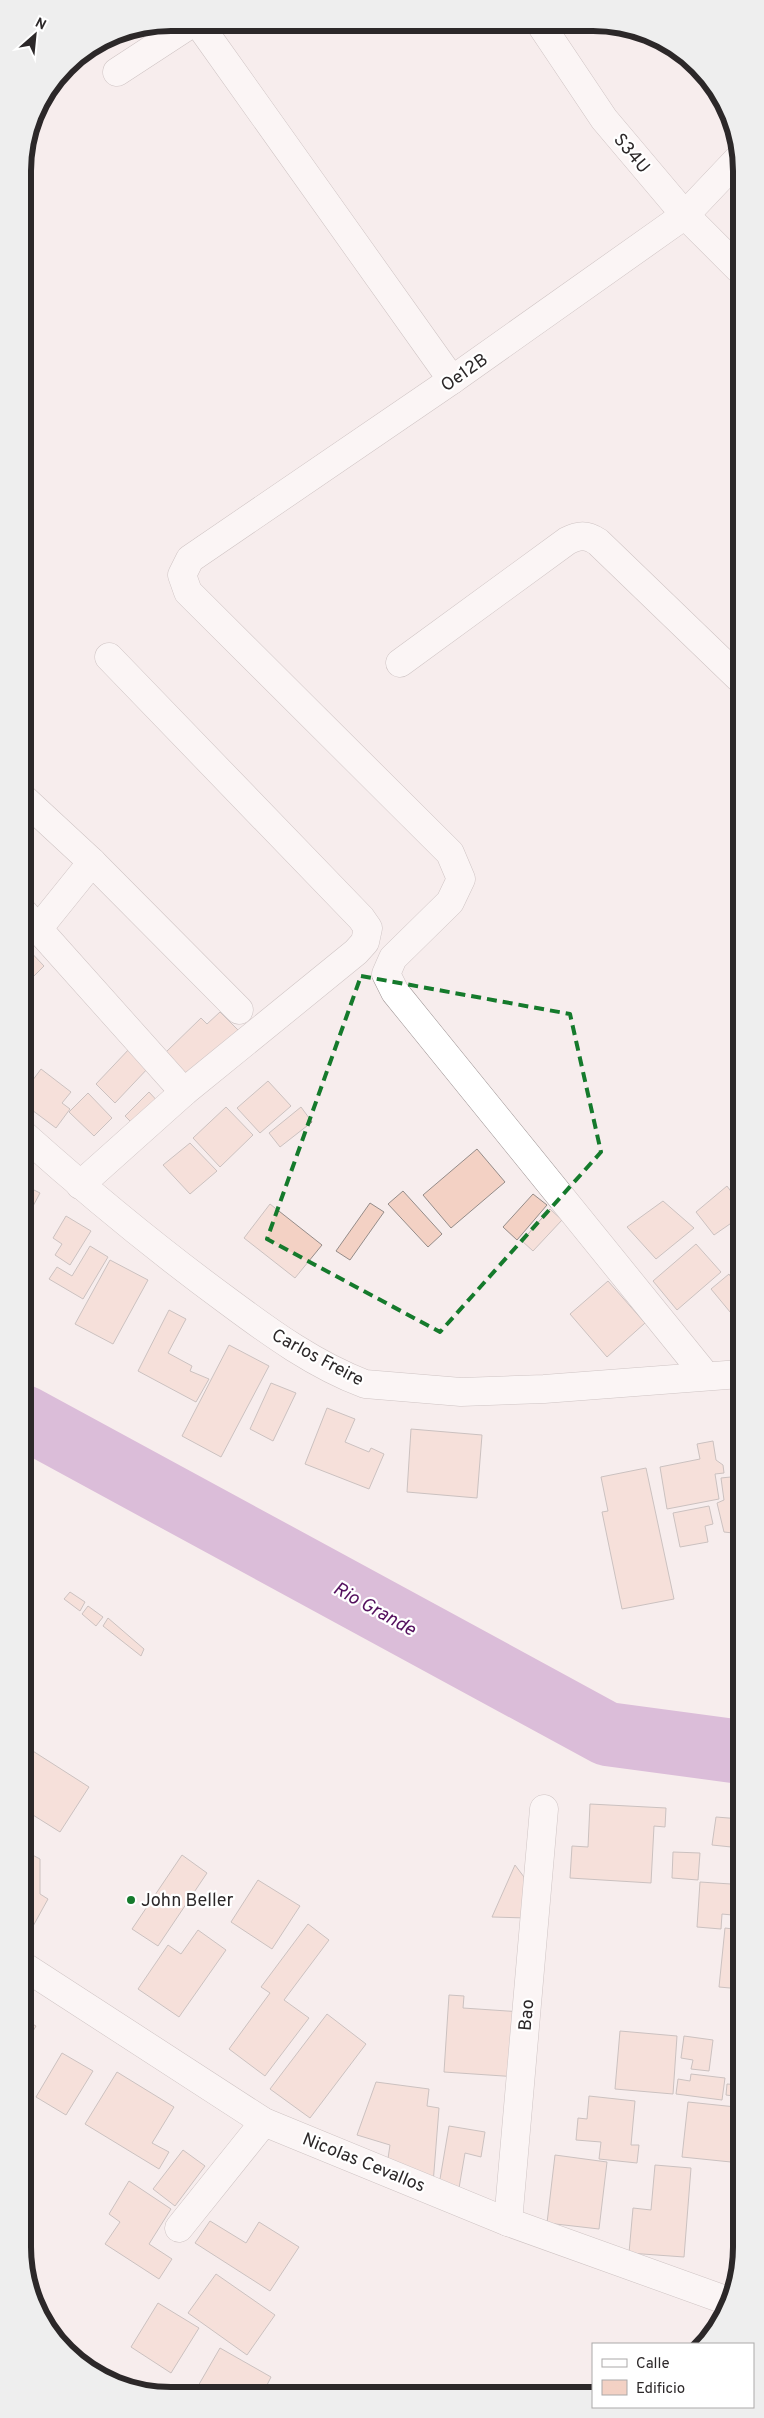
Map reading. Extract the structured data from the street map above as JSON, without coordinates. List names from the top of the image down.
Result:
{
  "streets": {
    "street": [
      "S34U",
      "Oe12B",
      "Carlos Freire",
      "Bao",
      "Nicolas Cevallos"
    ]
  },
  "crossings": [
    ["S34U", "Oe12B"],
    ["Oe12B", "Carlos Freire"],
    ["Bao", "Nicolas Cevallos"]
  ],
  "water": ["Rio Grande"],
  "places": ["John Beller"],
  "legend": ["Calle", "Edificio"],
  "north": "top right"
}
